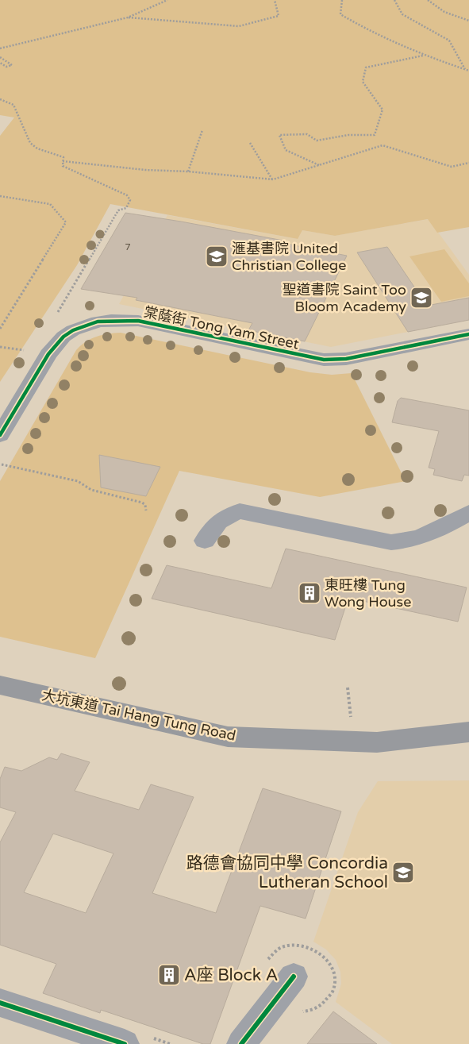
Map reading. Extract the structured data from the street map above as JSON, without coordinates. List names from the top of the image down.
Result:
{
  "streets": {
    "main road": ["大坑東道 Tai Hang Tung Road"],
    "street": ["棠蔭街 Tong Yam Street"]
  },
  "places": {
    "school or university": ["滙基書院 United Christian College", "聖道書院 Saint Too Bloom Academy", "路德會協同中學 Concordia Lutheran School"],
    "building": ["東旺樓 Tung Wong House", "A座 Block A"]
  },
  "house_numbers": ["7"]
}
